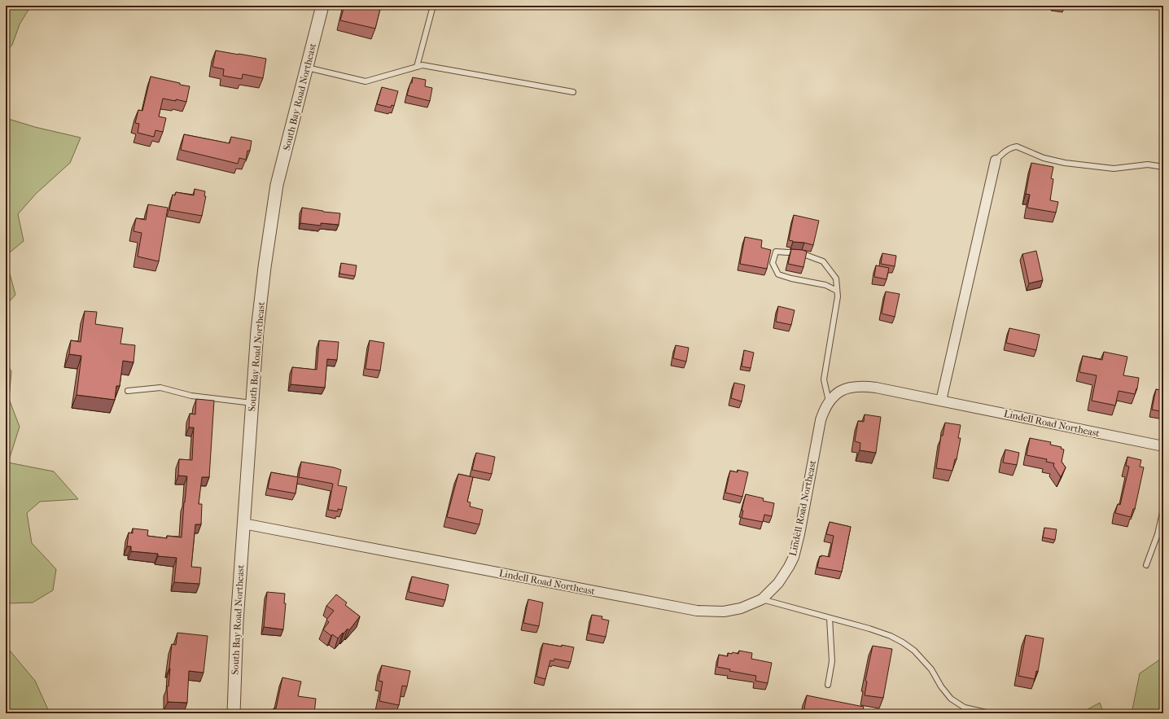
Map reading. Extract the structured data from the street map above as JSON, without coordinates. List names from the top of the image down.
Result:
{
  "streets": {
    "street": ["South Bay Road Northeast", "Lindell Road Northeast"]
  },
  "crossings": [
    ["South Bay Road Northeast", "Lindell Road Northeast"]
  ]
}
